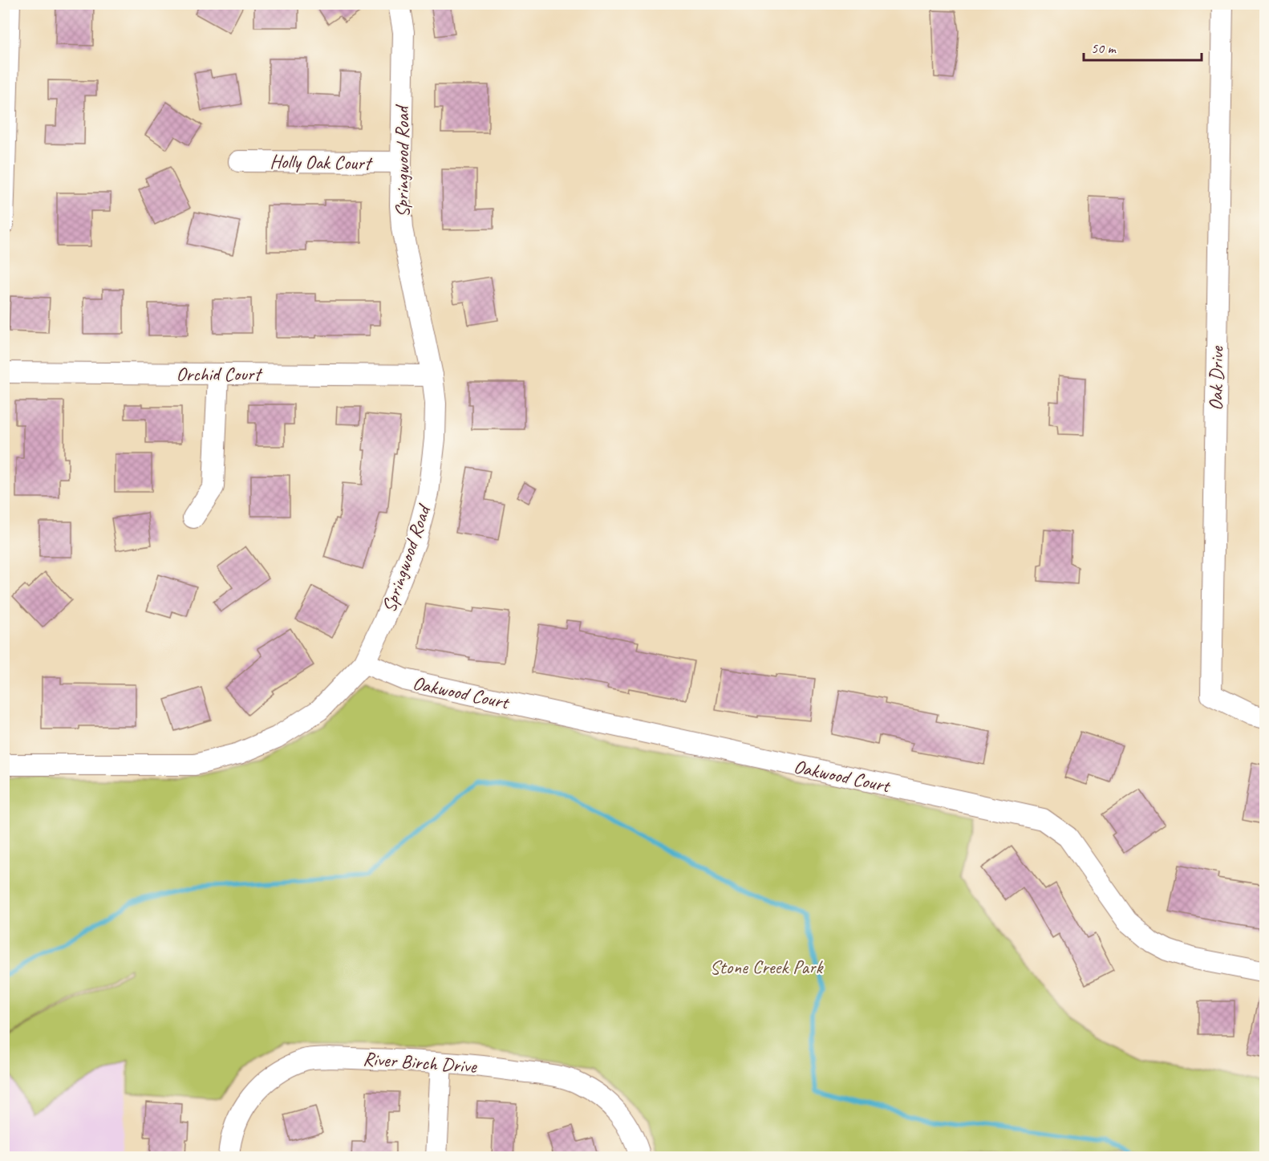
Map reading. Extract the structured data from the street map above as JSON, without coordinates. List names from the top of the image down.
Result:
{
  "streets": {
    "street": [
      "Holly Oak Court",
      "Springwood Road",
      "Orchid Court",
      "Oak Drive",
      "Oakwood Court",
      "River Birch Drive"
    ]
  },
  "crossings": [
    ["Holly Oak Court", "Springwood Road"],
    ["Springwood Road", "Orchid Court"],
    ["Springwood Road", "Oakwood Court"]
  ],
  "parks": ["Stone Creek Park"],
  "scale_bar": "50 m"
}
